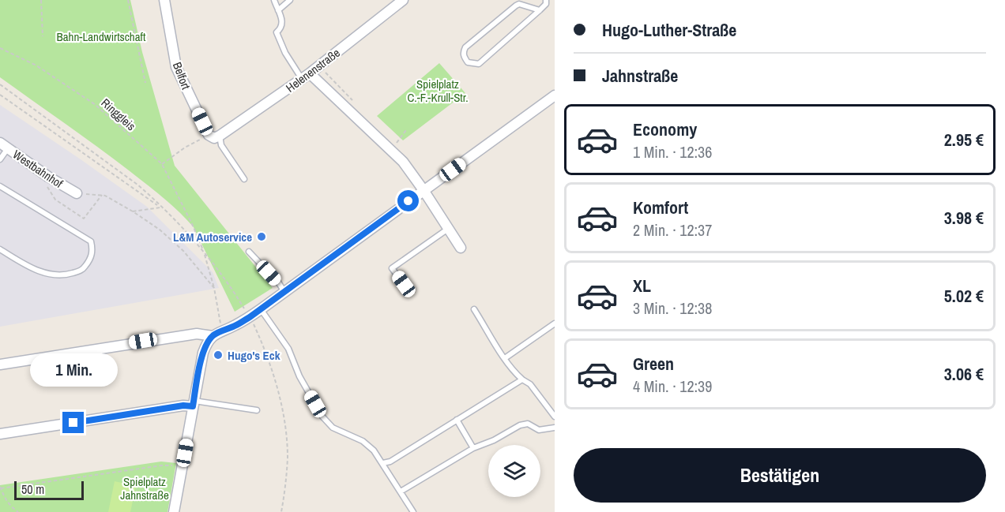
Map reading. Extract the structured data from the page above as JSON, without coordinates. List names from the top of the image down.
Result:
{
  "streets": {
    "street": ["Helenenstraße", "Belfort", "Westbahnhof"],
    "path": ["Ringgleis"]
  },
  "parks": ["Bahn-Landwirtschaft", "Spielplatz C.-F.-Krull-Str.", "Spielplatz Jahnstraße"],
  "places": ["L&M Autoservice", "Hugo's Eck"],
  "scale_bar": "50 m",
  "page": {
    "banner": ["Hugo-Luther-Straße", "Jahnstraße"],
    "list": [
      {
        "name": "Economy",
        "note": "1 Min. · 12:36",
        "value": "2.95 €"
      },
      {
        "name": "Komfort",
        "note": "2 Min. · 12:37",
        "value": "3.98 €"
      },
      {
        "name": "XL",
        "note": "3 Min. · 12:38",
        "value": "5.02 €"
      },
      {
        "name": "Green",
        "note": "4 Min. · 12:39",
        "value": "3.06 €"
      }
    ],
    "bubble": "1 Min.",
    "buttons": "Bestätigen",
    "scale": "50 m"
  }
}
